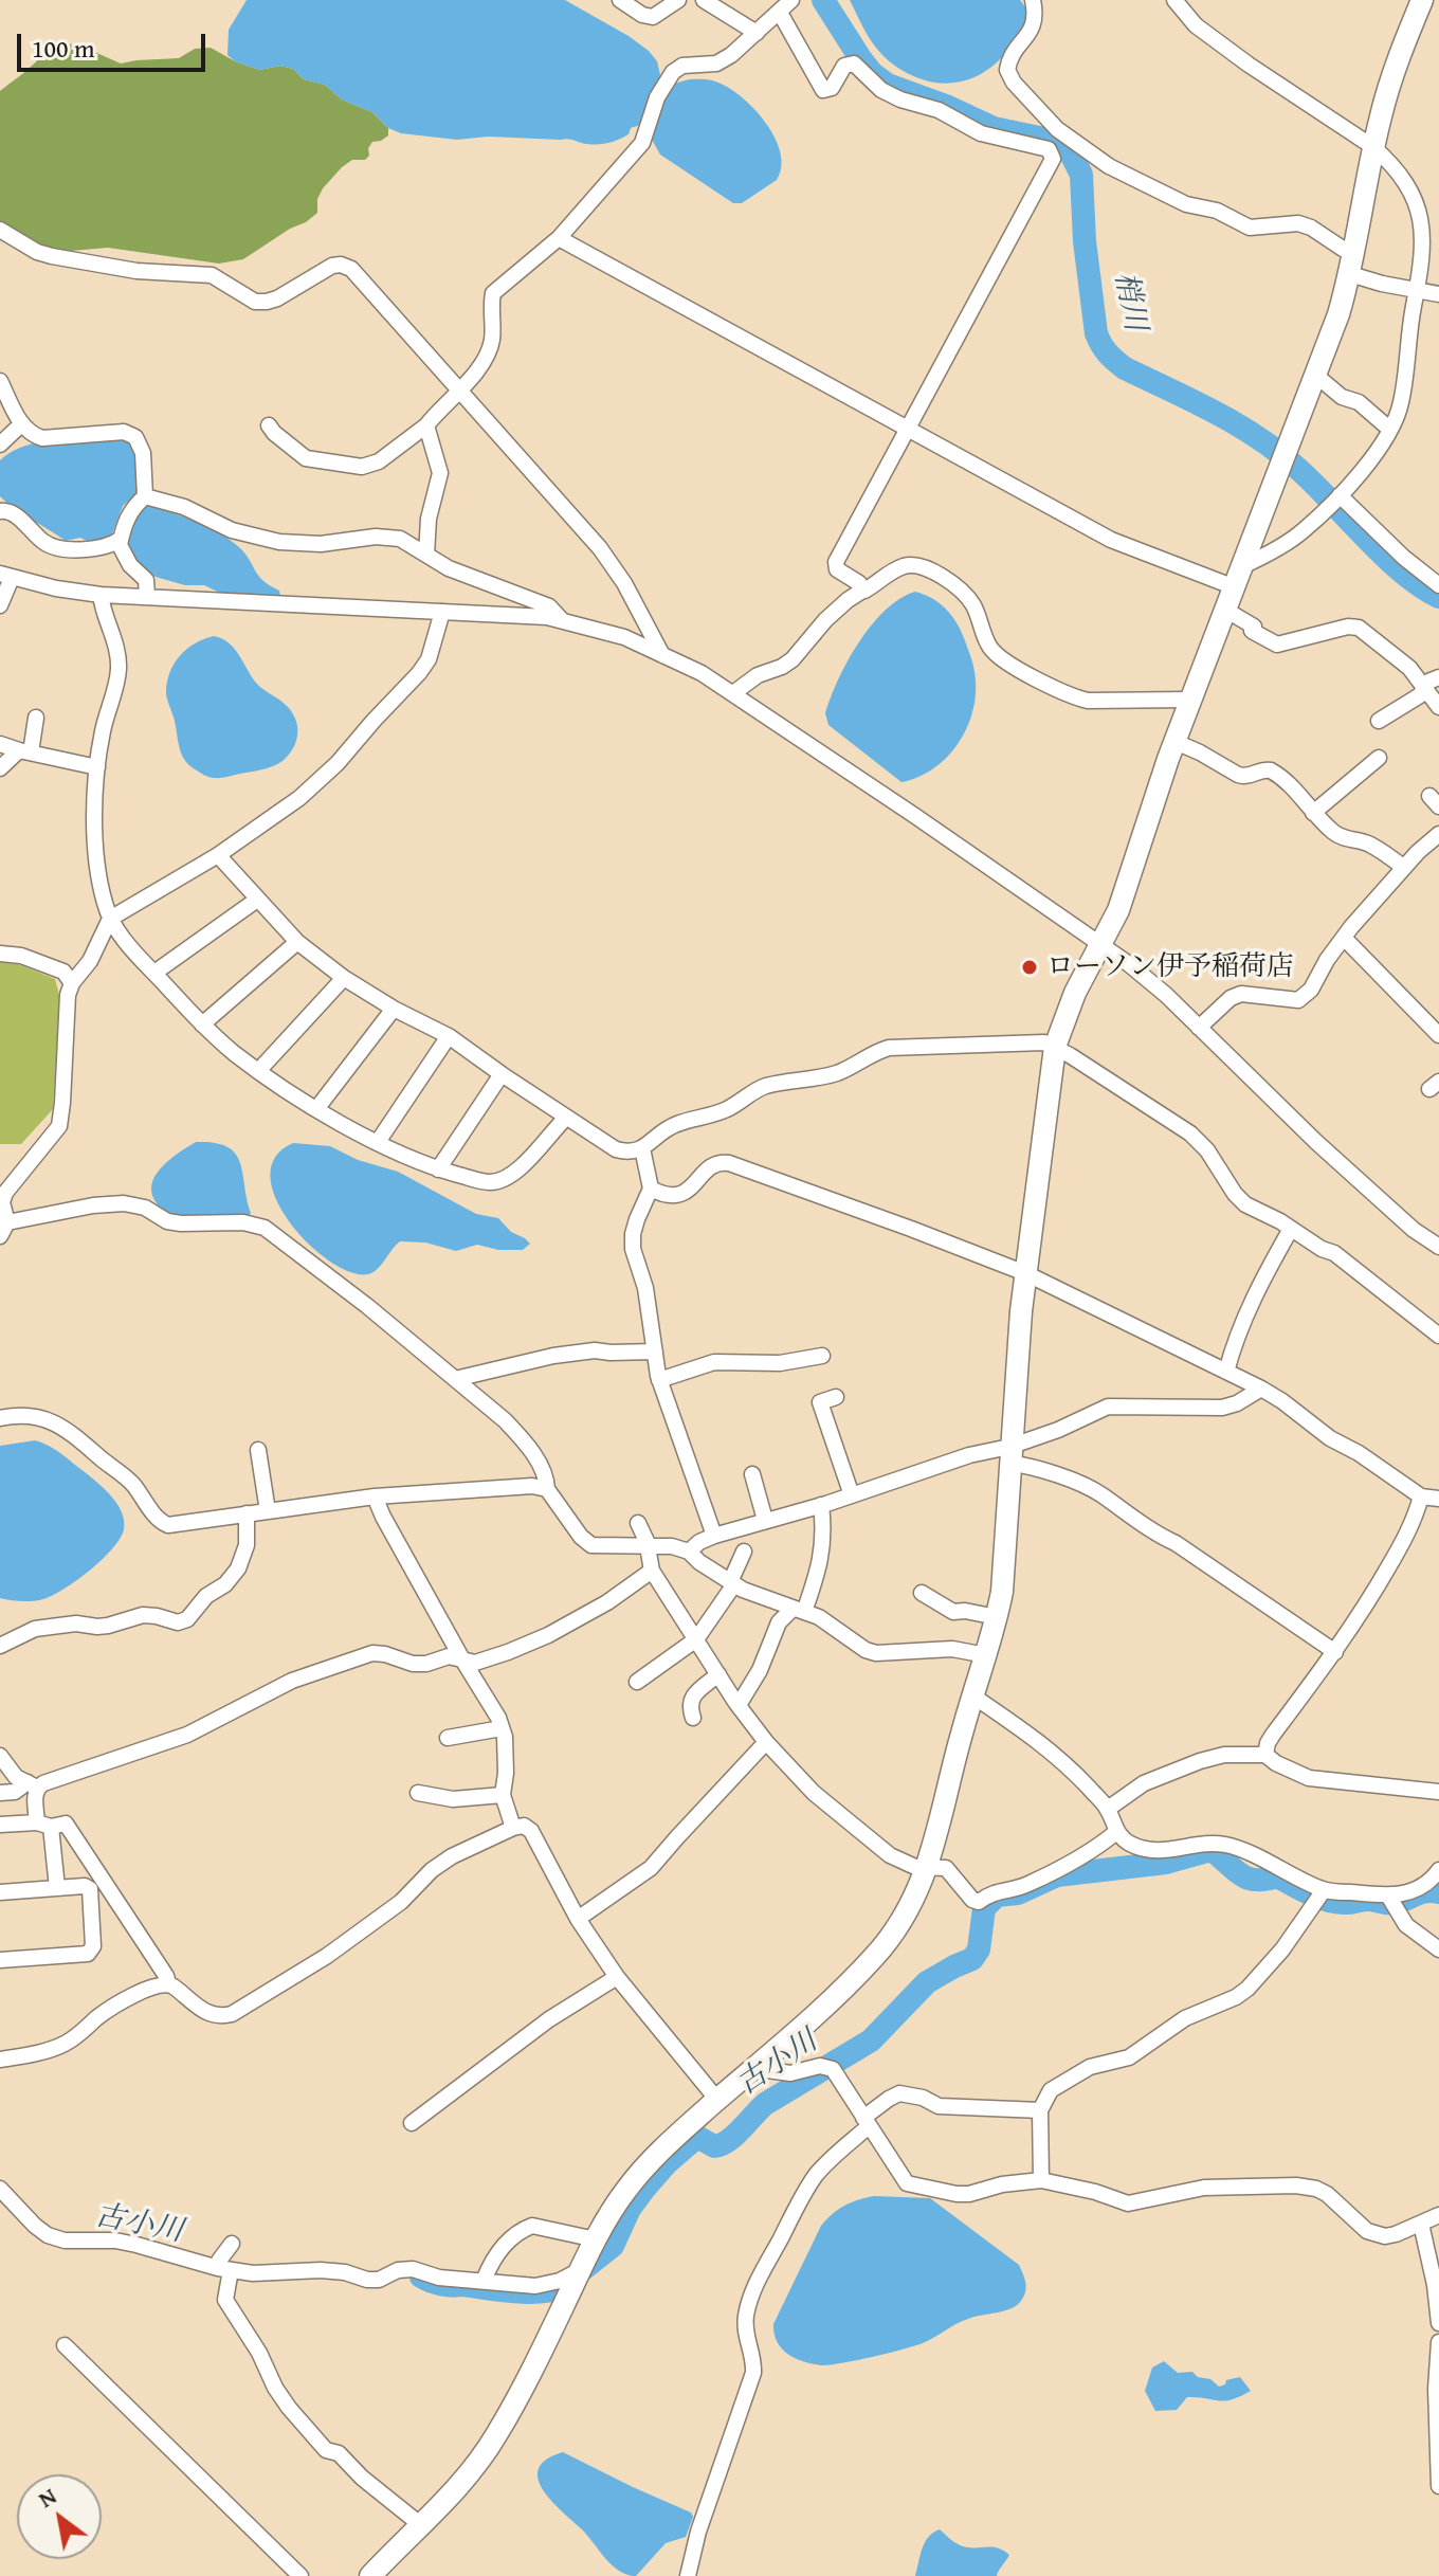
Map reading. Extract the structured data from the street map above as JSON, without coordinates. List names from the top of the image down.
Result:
{
  "water": ["梢川", "古小川"],
  "places": ["ローソン伊予稲荷店"],
  "scale_bar": "100 m",
  "north": "top left"
}
